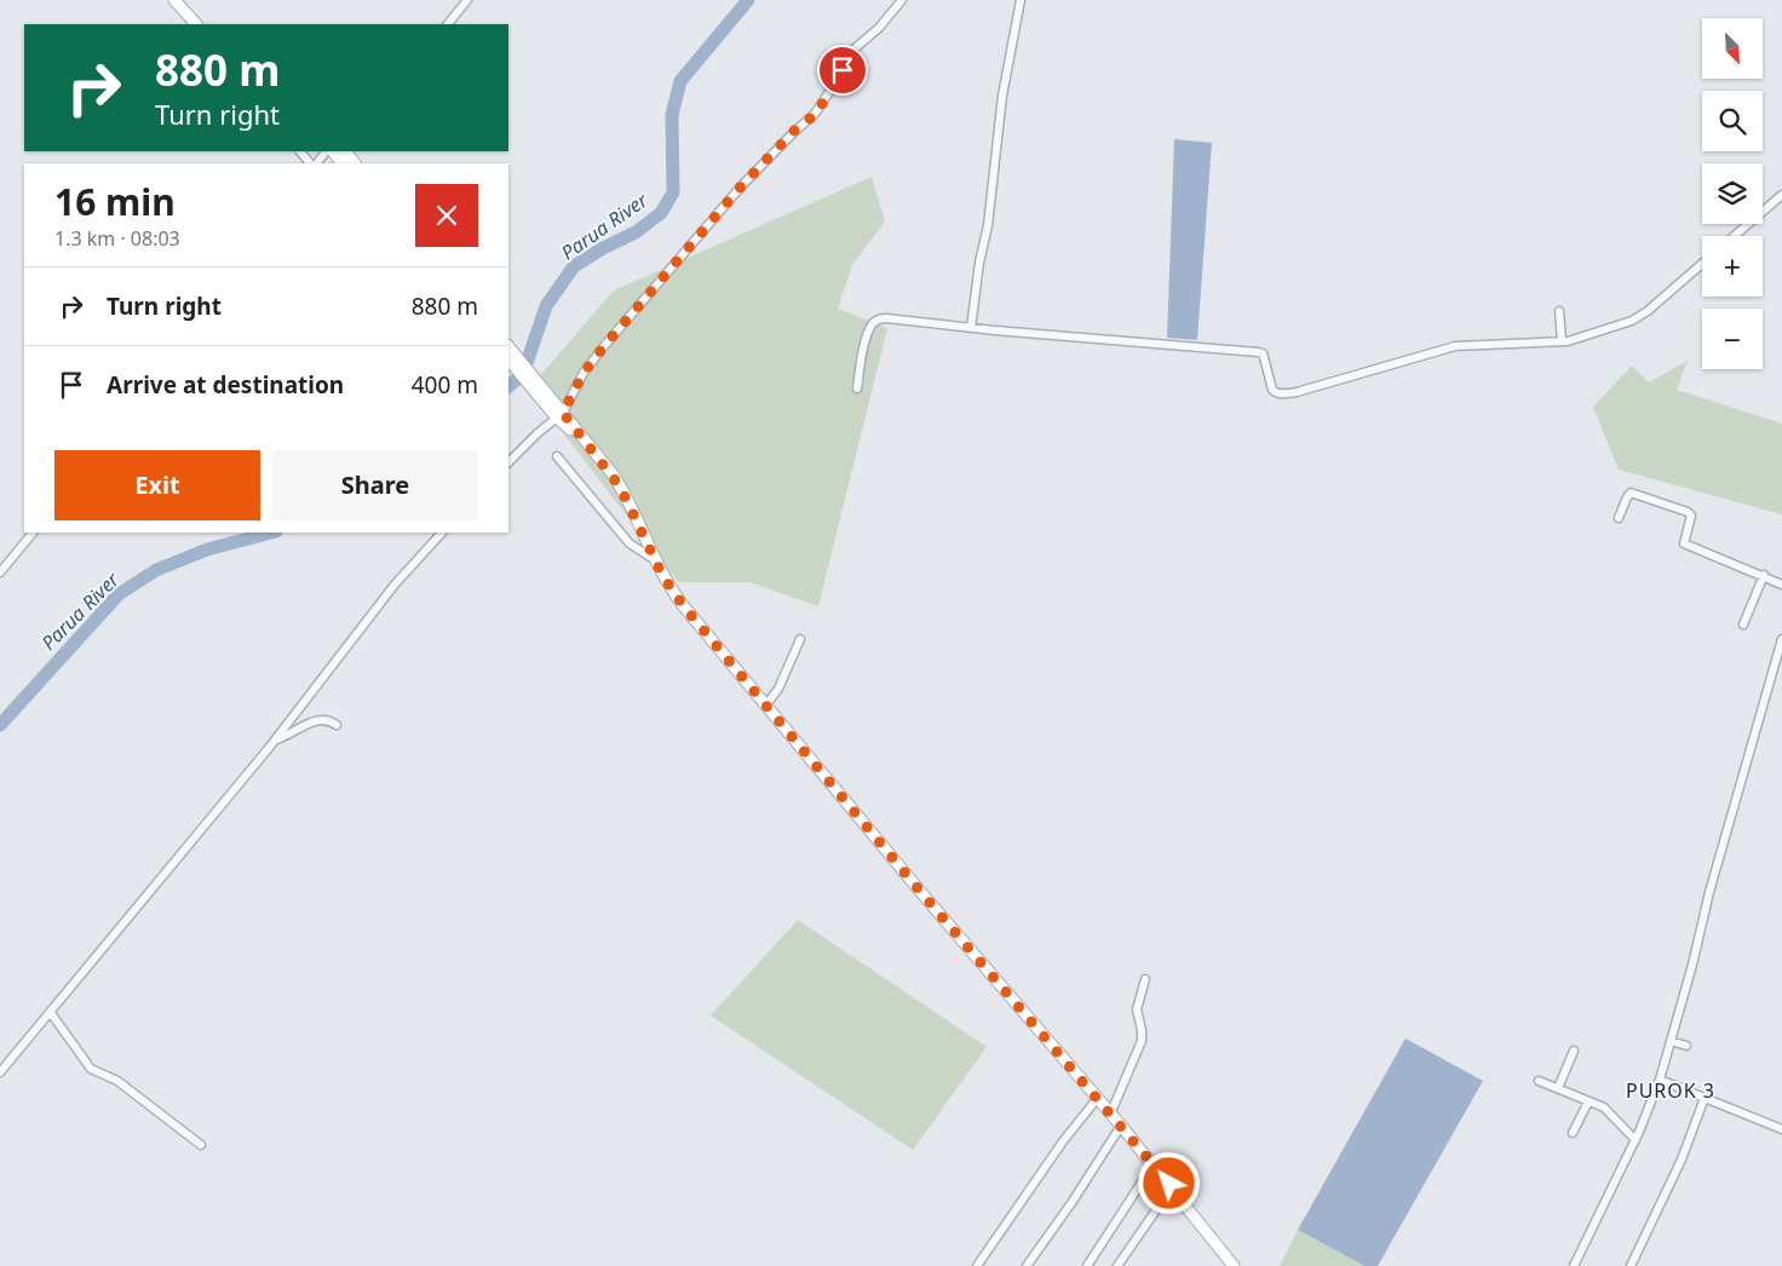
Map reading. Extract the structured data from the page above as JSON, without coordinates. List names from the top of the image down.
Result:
{
  "districts": ["PUROK 3"],
  "water": ["Parua River"],
  "north": "bottom right",
  "page": {
    "map_buttons": ["+", "−"],
    "turn": ["880 m", "Turn right"],
    "heading": ["16 min", "1.3 km · 08:03"],
    "list": [
      {
        "name": "Turn right",
        "value": "880 m"
      },
      {
        "name": "Arrive at destination",
        "value": "400 m"
      }
    ],
    "buttons": ["Exit", "Share"]
  }
}
